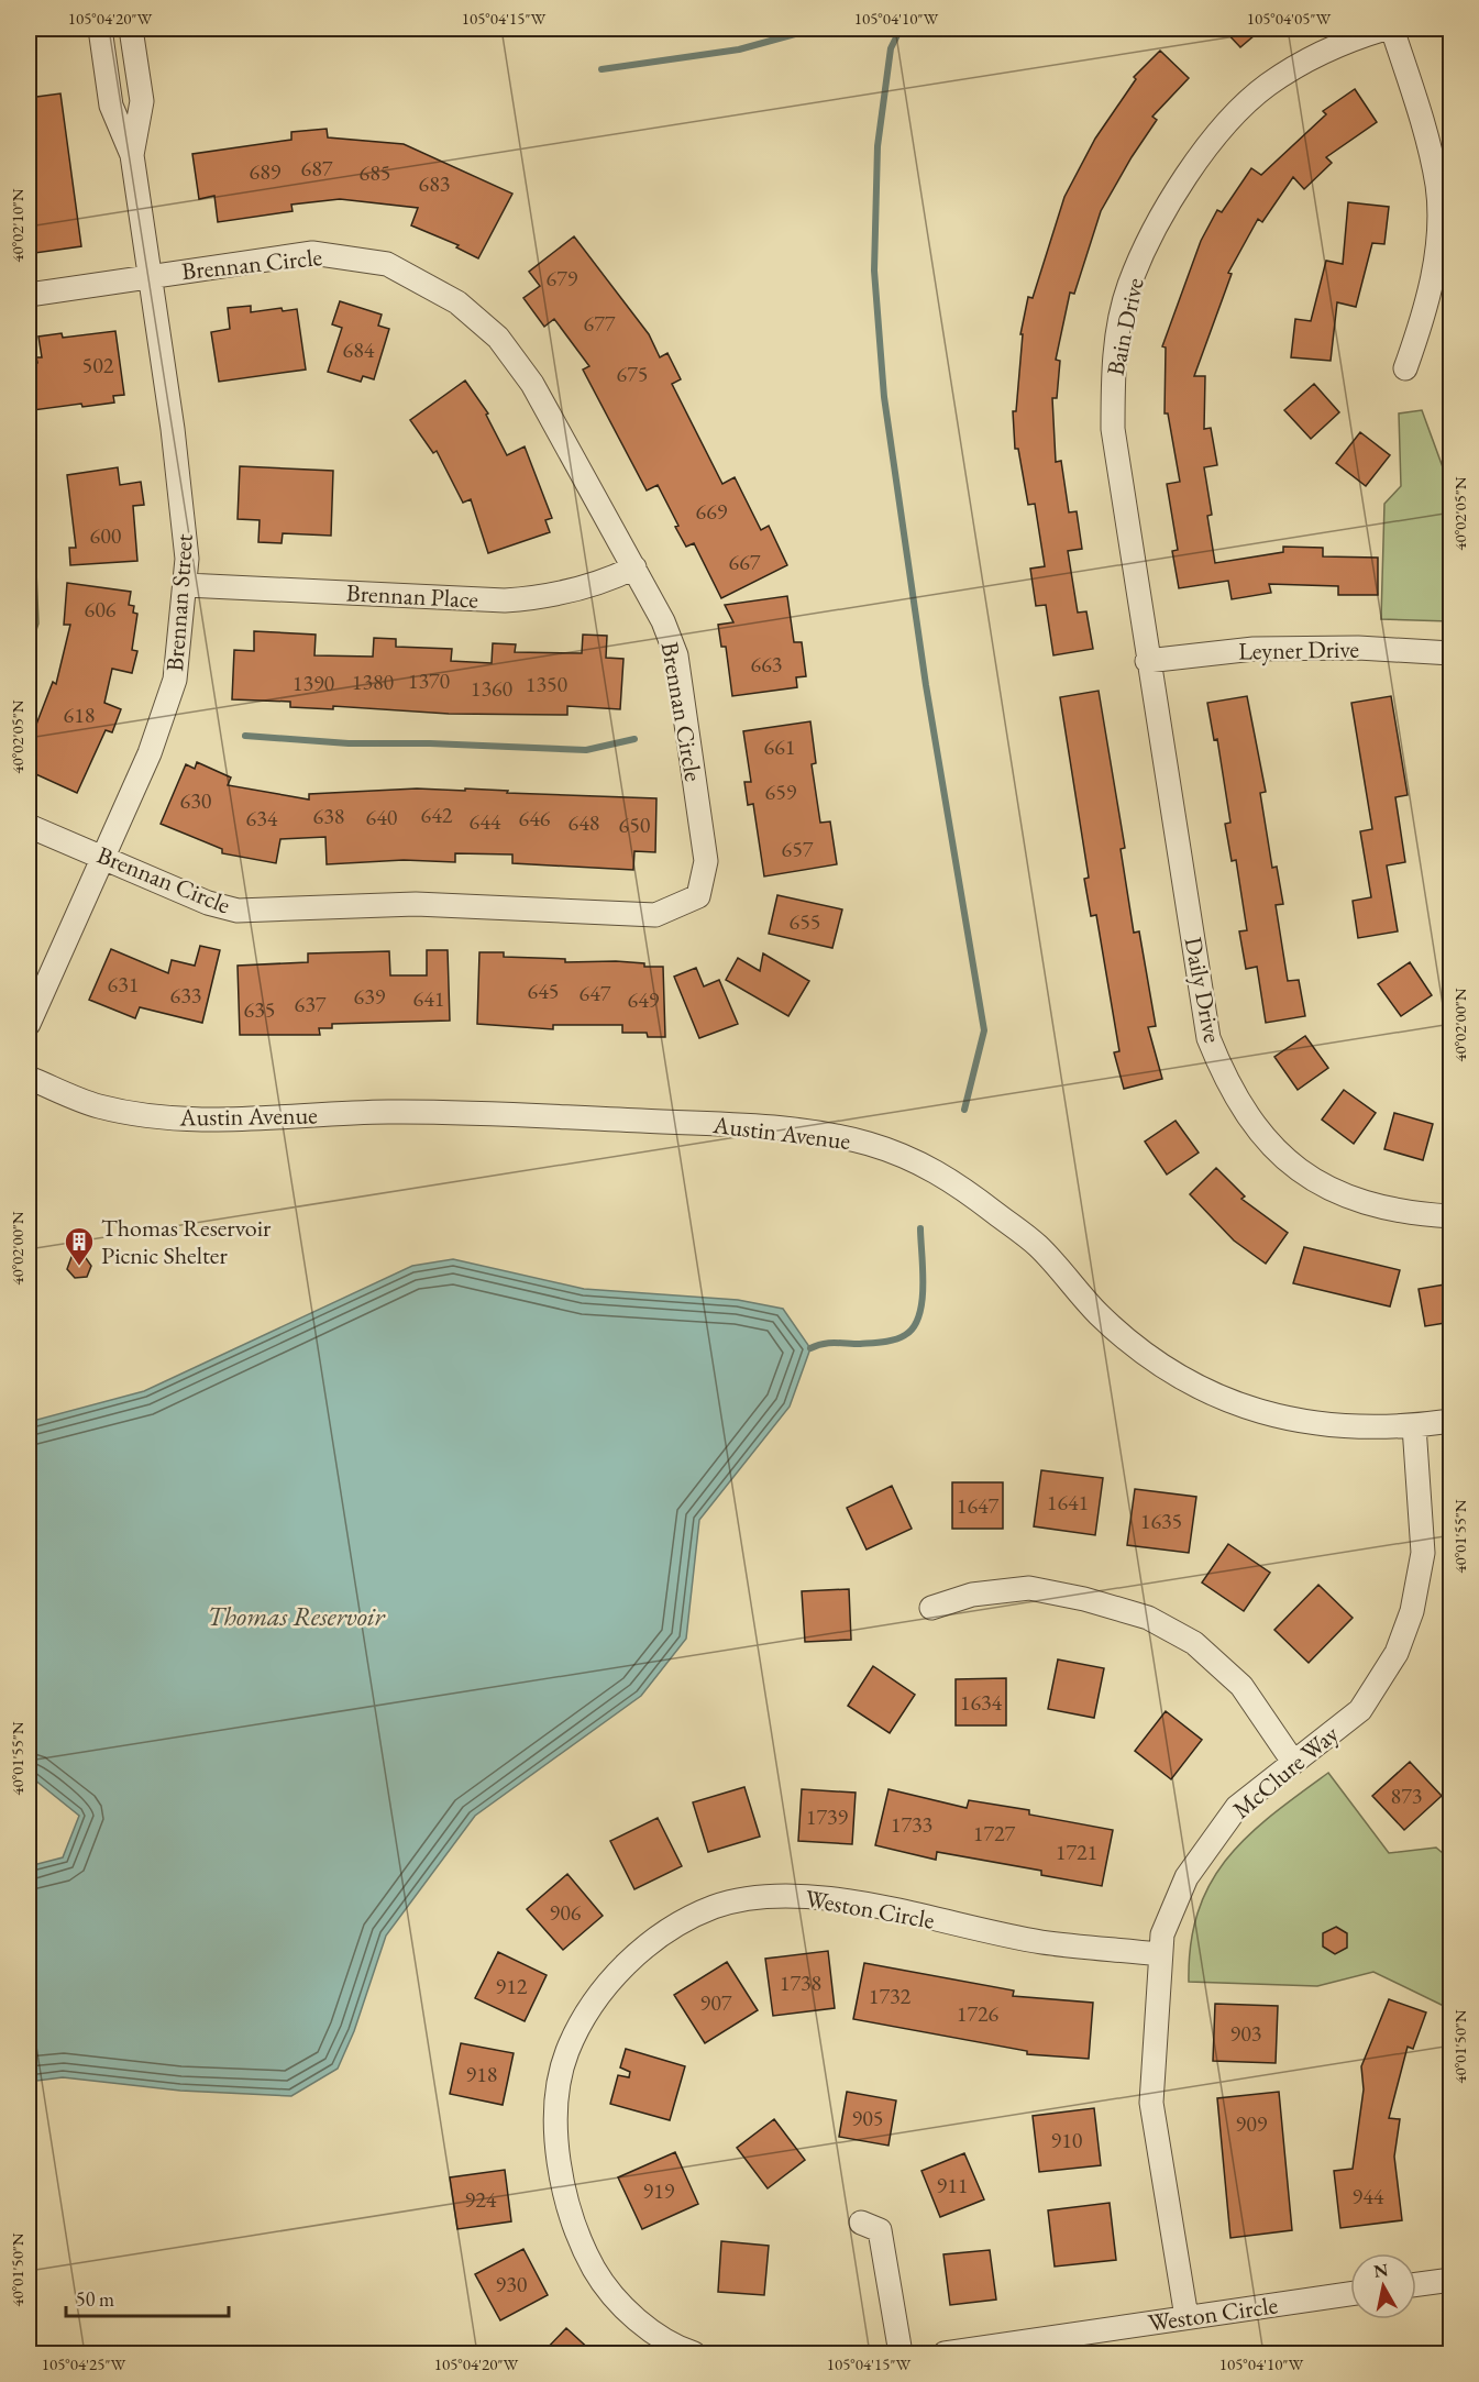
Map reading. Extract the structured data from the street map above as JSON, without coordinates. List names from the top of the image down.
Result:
{
  "streets": {
    "street": [
      "Brennan Circle",
      "Bain Drive",
      "Brennan Place",
      "Brennan Street",
      "Leyner Drive",
      "Daily Drive",
      "Austin Avenue",
      "McClure Way",
      "Weston Circle"
    ]
  },
  "crossings": [
    ["Brennan Circle", "Brennan Place"],
    ["Brennan Circle", "Brennan Street"],
    ["Bain Drive", "Leyner Drive"],
    ["Bain Drive", "Daily Drive"],
    ["Brennan Place", "Brennan Street"],
    ["Leyner Drive", "Daily Drive"],
    ["Austin Avenue", "McClure Way"],
    ["McClure Way", "Weston Circle"]
  ],
  "water": ["Thomas Reservoir"],
  "places": {
    "building": ["Thomas Reservoir Picnic Shelter"]
  },
  "house_numbers": [
    "687",
    "689",
    "685",
    "683",
    "679",
    "677",
    "684",
    "502",
    "675",
    "669",
    "600",
    "667",
    "606",
    "663",
    "1370",
    "1380",
    "1390",
    "1350",
    "1360",
    "618",
    "661",
    "659",
    "630",
    "642",
    "638",
    "640",
    "634",
    "646",
    "644",
    "648",
    "650",
    "657",
    "655",
    "631",
    "645",
    "647",
    "633",
    "639",
    "641",
    "649",
    "637",
    "635",
    "1641",
    "1647",
    "1635",
    "1634",
    "873",
    "1739",
    "1733",
    "1727",
    "1721",
    "906",
    "1738",
    "912",
    "1732",
    "907",
    "1726",
    "903",
    "918",
    "905",
    "909",
    "910",
    "911",
    "919",
    "944",
    "924",
    "930"
  ],
  "scale_bar": "50 m",
  "north": "top",
  "coordinates": [
    "105°04'20\"W",
    "105°04'15\"W",
    "105°04'10\"W",
    "105°04'05\"W",
    "40°02'10\"N",
    "40°02'05\"N",
    "40°02'00\"N",
    "40°01'55\"N",
    "40°01'50\"N",
    "105°04'25\"W"
  ]
}
